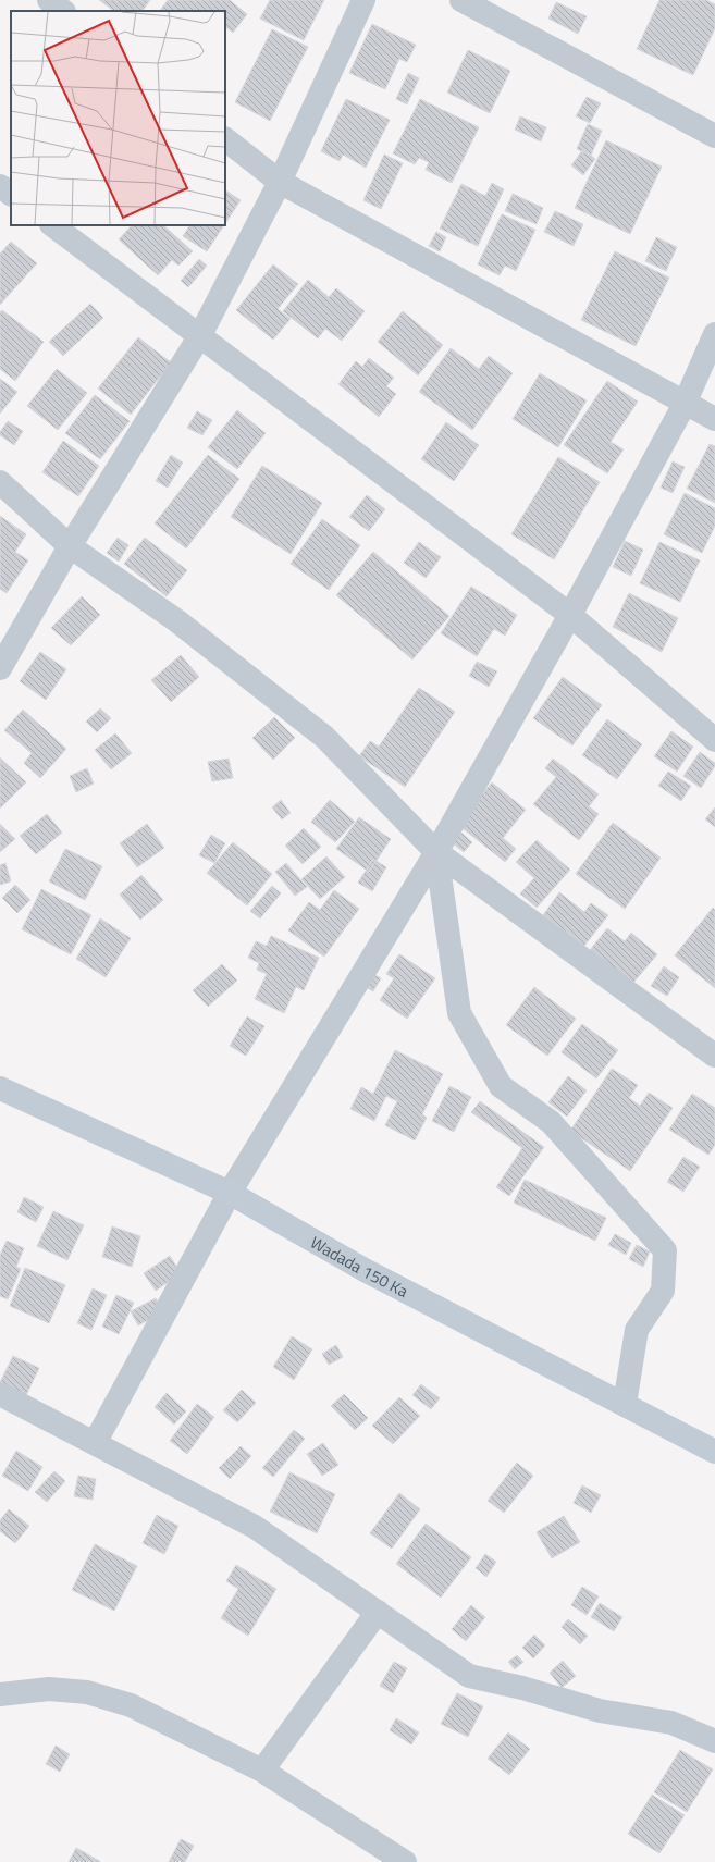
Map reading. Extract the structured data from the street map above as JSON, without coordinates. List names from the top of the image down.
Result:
{
  "streets": {
    "street": ["Wadada 150 Ka"]
  }
}
